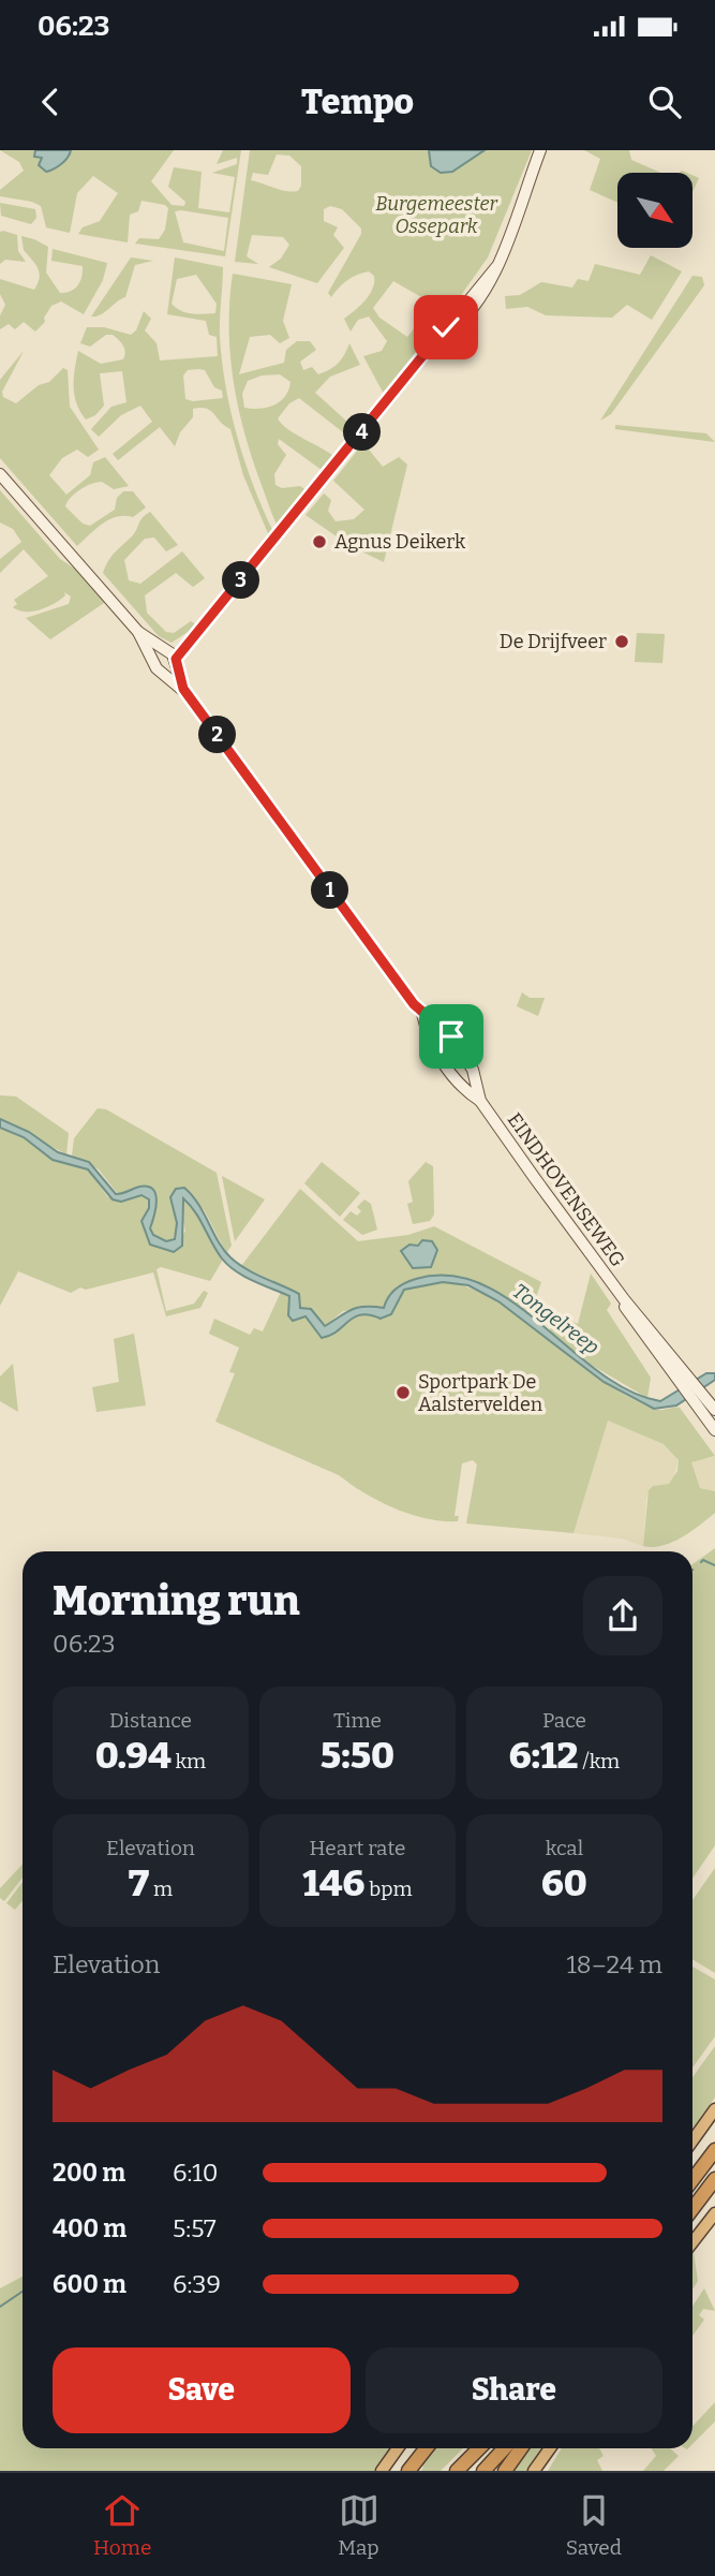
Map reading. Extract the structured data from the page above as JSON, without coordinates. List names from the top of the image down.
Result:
{
  "streets": {
    "main road": ["EINDHOVENSEWEG"]
  },
  "water": ["Tongelreep"],
  "parks": ["Burgemeester Ossepark"],
  "places": ["Agnus Deikerk", "De Drijfveer", "Sportpark De Aalstervelden"],
  "north": "bottom right",
  "page": {
    "status": "06:23",
    "header": "Tempo",
    "pins": [
      "4",
      "3",
      "2",
      "1"
    ],
    "heading": ["Morning run", "06:23"],
    "stats": [
      ["Distance", "0.94 km"],
      ["Time", "5:50"],
      ["Pace", "6:12 /km"],
      ["Elevation", "7 m"],
      ["Heart rate", "146 bpm"],
      ["kcal", "60"]
    ],
    "chart": ["Elevation", "18–24 m"],
    "list": [
      {
        "name": "200 m",
        "note": "6:10"
      },
      {
        "name": "400 m",
        "note": "5:57"
      },
      {
        "name": "600 m",
        "note": "6:39"
      }
    ],
    "buttons": ["Save", "Share"],
    "tabs": ["Home", "Map", "Saved"]
  }
}
